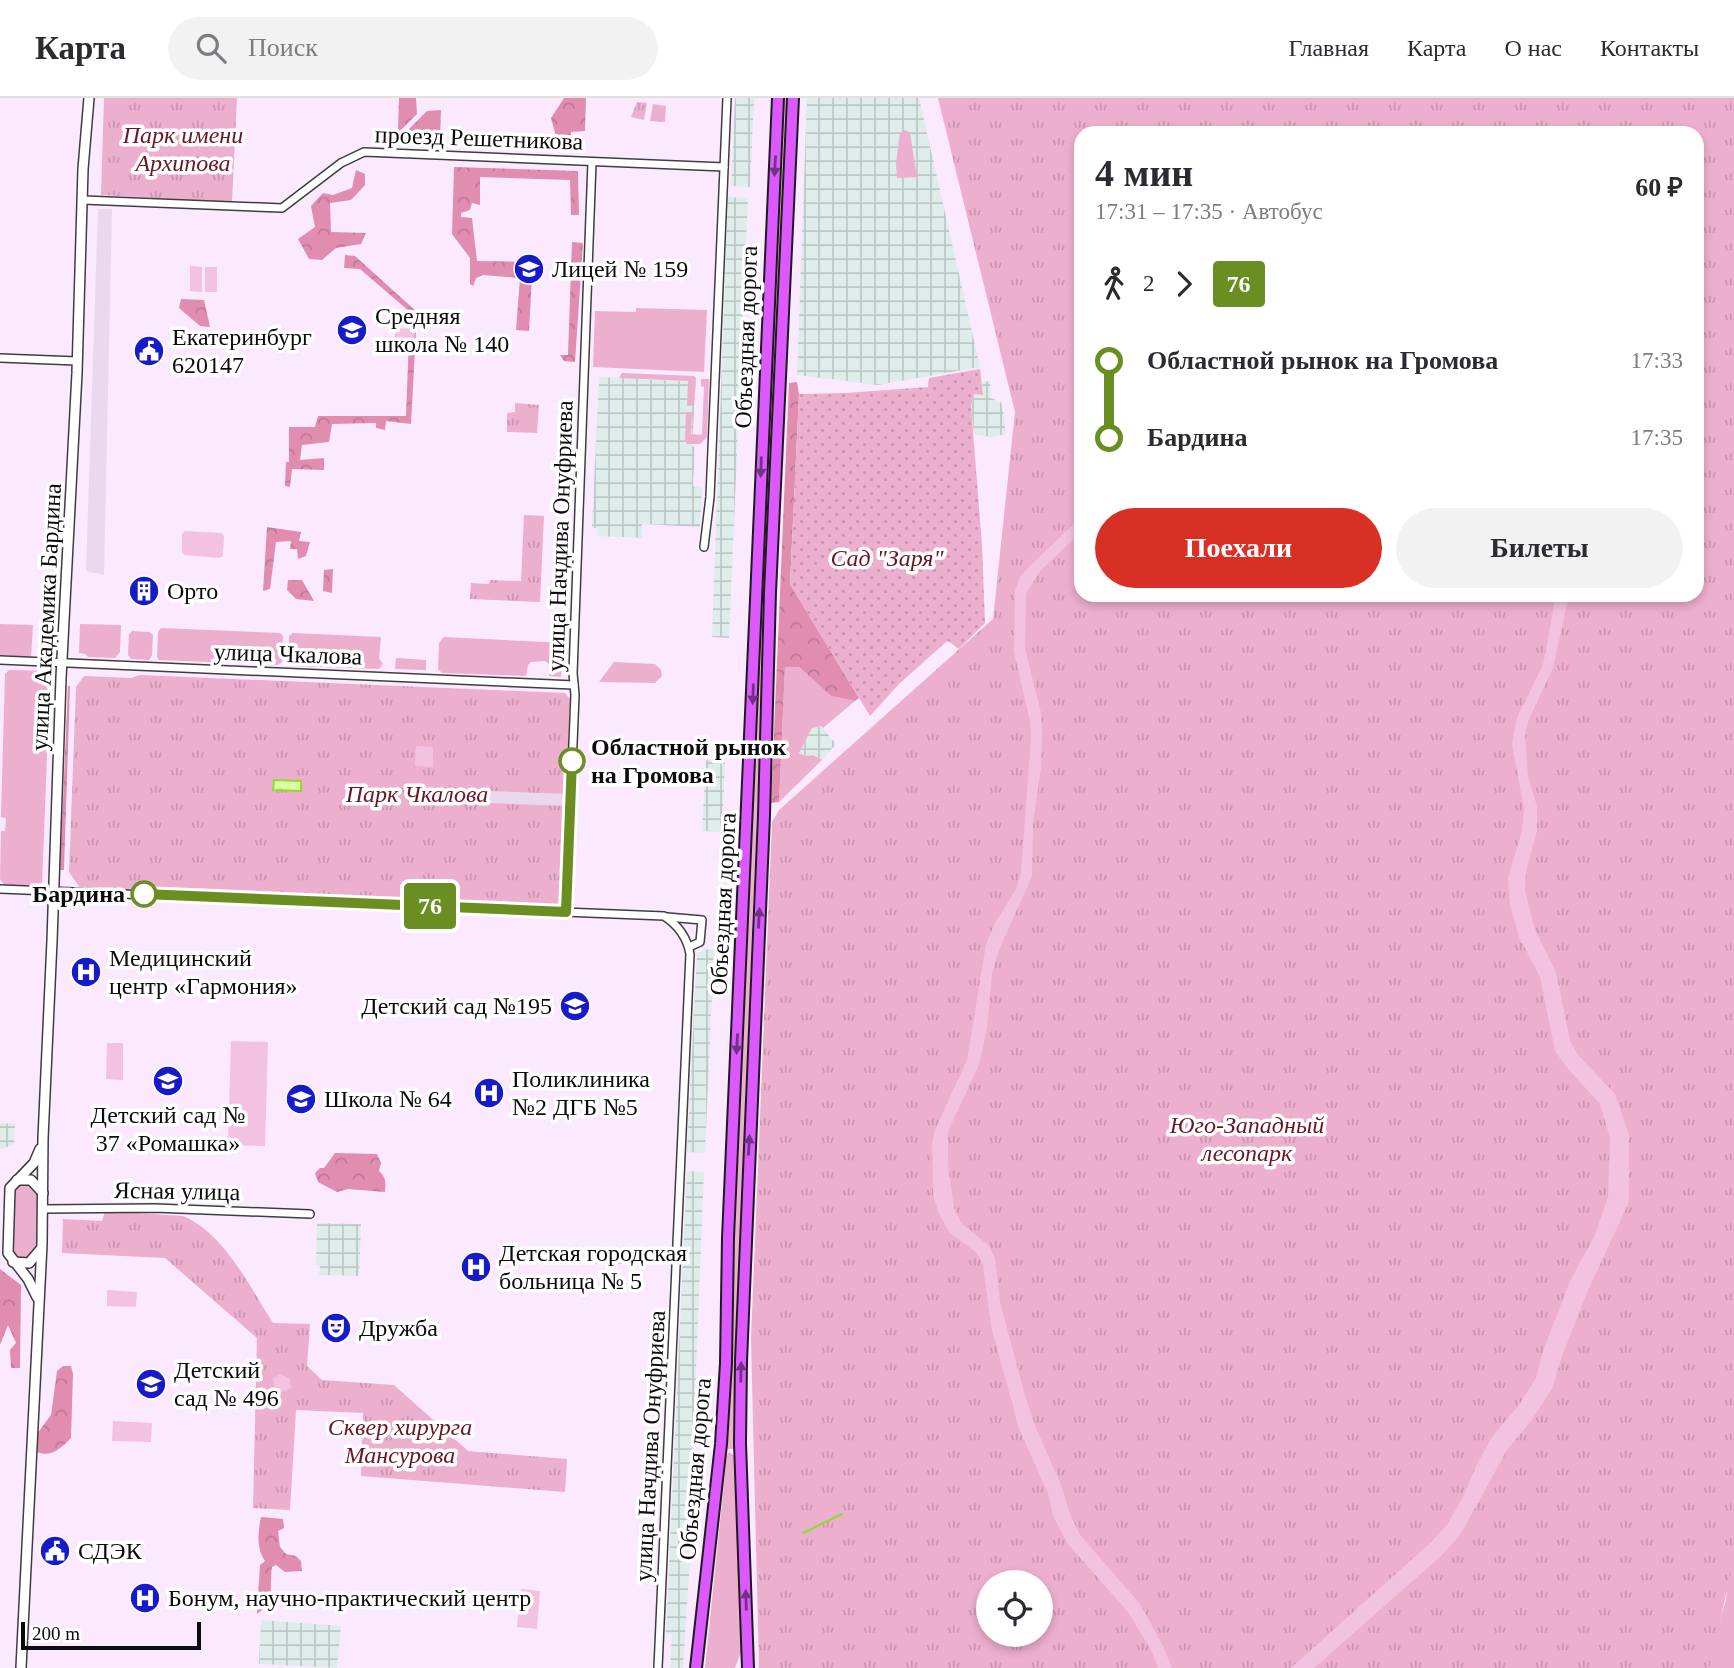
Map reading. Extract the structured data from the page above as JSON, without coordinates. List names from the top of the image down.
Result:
{
  "streets": {
    "main road": ["Объездная дорога"],
    "street": [
      "проезд Решетникова",
      "улица Начдива Онуфриева",
      "улица Академика Бардина",
      "улица Чкалова",
      "Ясная улица"
    ]
  },
  "crossings": [
    ["проезд Решетникова", "улица Начдива Онуфриева"],
    ["проезд Решетникова", "улица Академика Бардина"],
    ["улица Начдива Онуфриева", "улица Чкалова"],
    ["улица Академика Бардина", "улица Чкалова"],
    ["улица Академика Бардина", "Ясная улица"]
  ],
  "parks": [
    "Парк имени Архипова",
    "Сад \"Заря\"",
    "Парк Чкалова",
    "Юго-Западный лесопарк",
    "Сквер хирурга Мансурова"
  ],
  "places": {
    "school or university": [
      "Лицей № 159",
      "Средняя школа № 140",
      "Детский сад №195",
      "Детский сад № 37 «Ромашка»",
      "Школа № 64",
      "Детский сад № 496"
    ],
    "public building": ["Екатеринбург 620147", "СДЭК"],
    "building": ["Орто"],
    "other": ["Областной рынок на Громова", "Бардина"],
    "hospital": [
      "Медицинский центр «Гармония»",
      "Поликлиника №2 ДГБ №5",
      "Детская городская больница № 5",
      "Бонум, научно-практический центр"
    ],
    "theatre": ["Дружба"]
  },
  "lines": ["bus line 76"],
  "scale_bar": "200 m",
  "page": {
    "header": "Карта",
    "search": "Поиск",
    "nav": [
      "Главная",
      "Карта",
      "О нас",
      "Контакты"
    ],
    "on_map": "76",
    "heading": ["4 мин", "17:31 – 17:35 · Автобус", "60 ₽"],
    "legs": ["2", "76"],
    "list": [
      {
        "name": "Областной рынок на Громова",
        "value": "17:33"
      },
      {
        "name": "Бардина",
        "value": "17:35"
      }
    ],
    "buttons": ["Поехали", "Билеты"],
    "scale": "200 m"
  }
}
